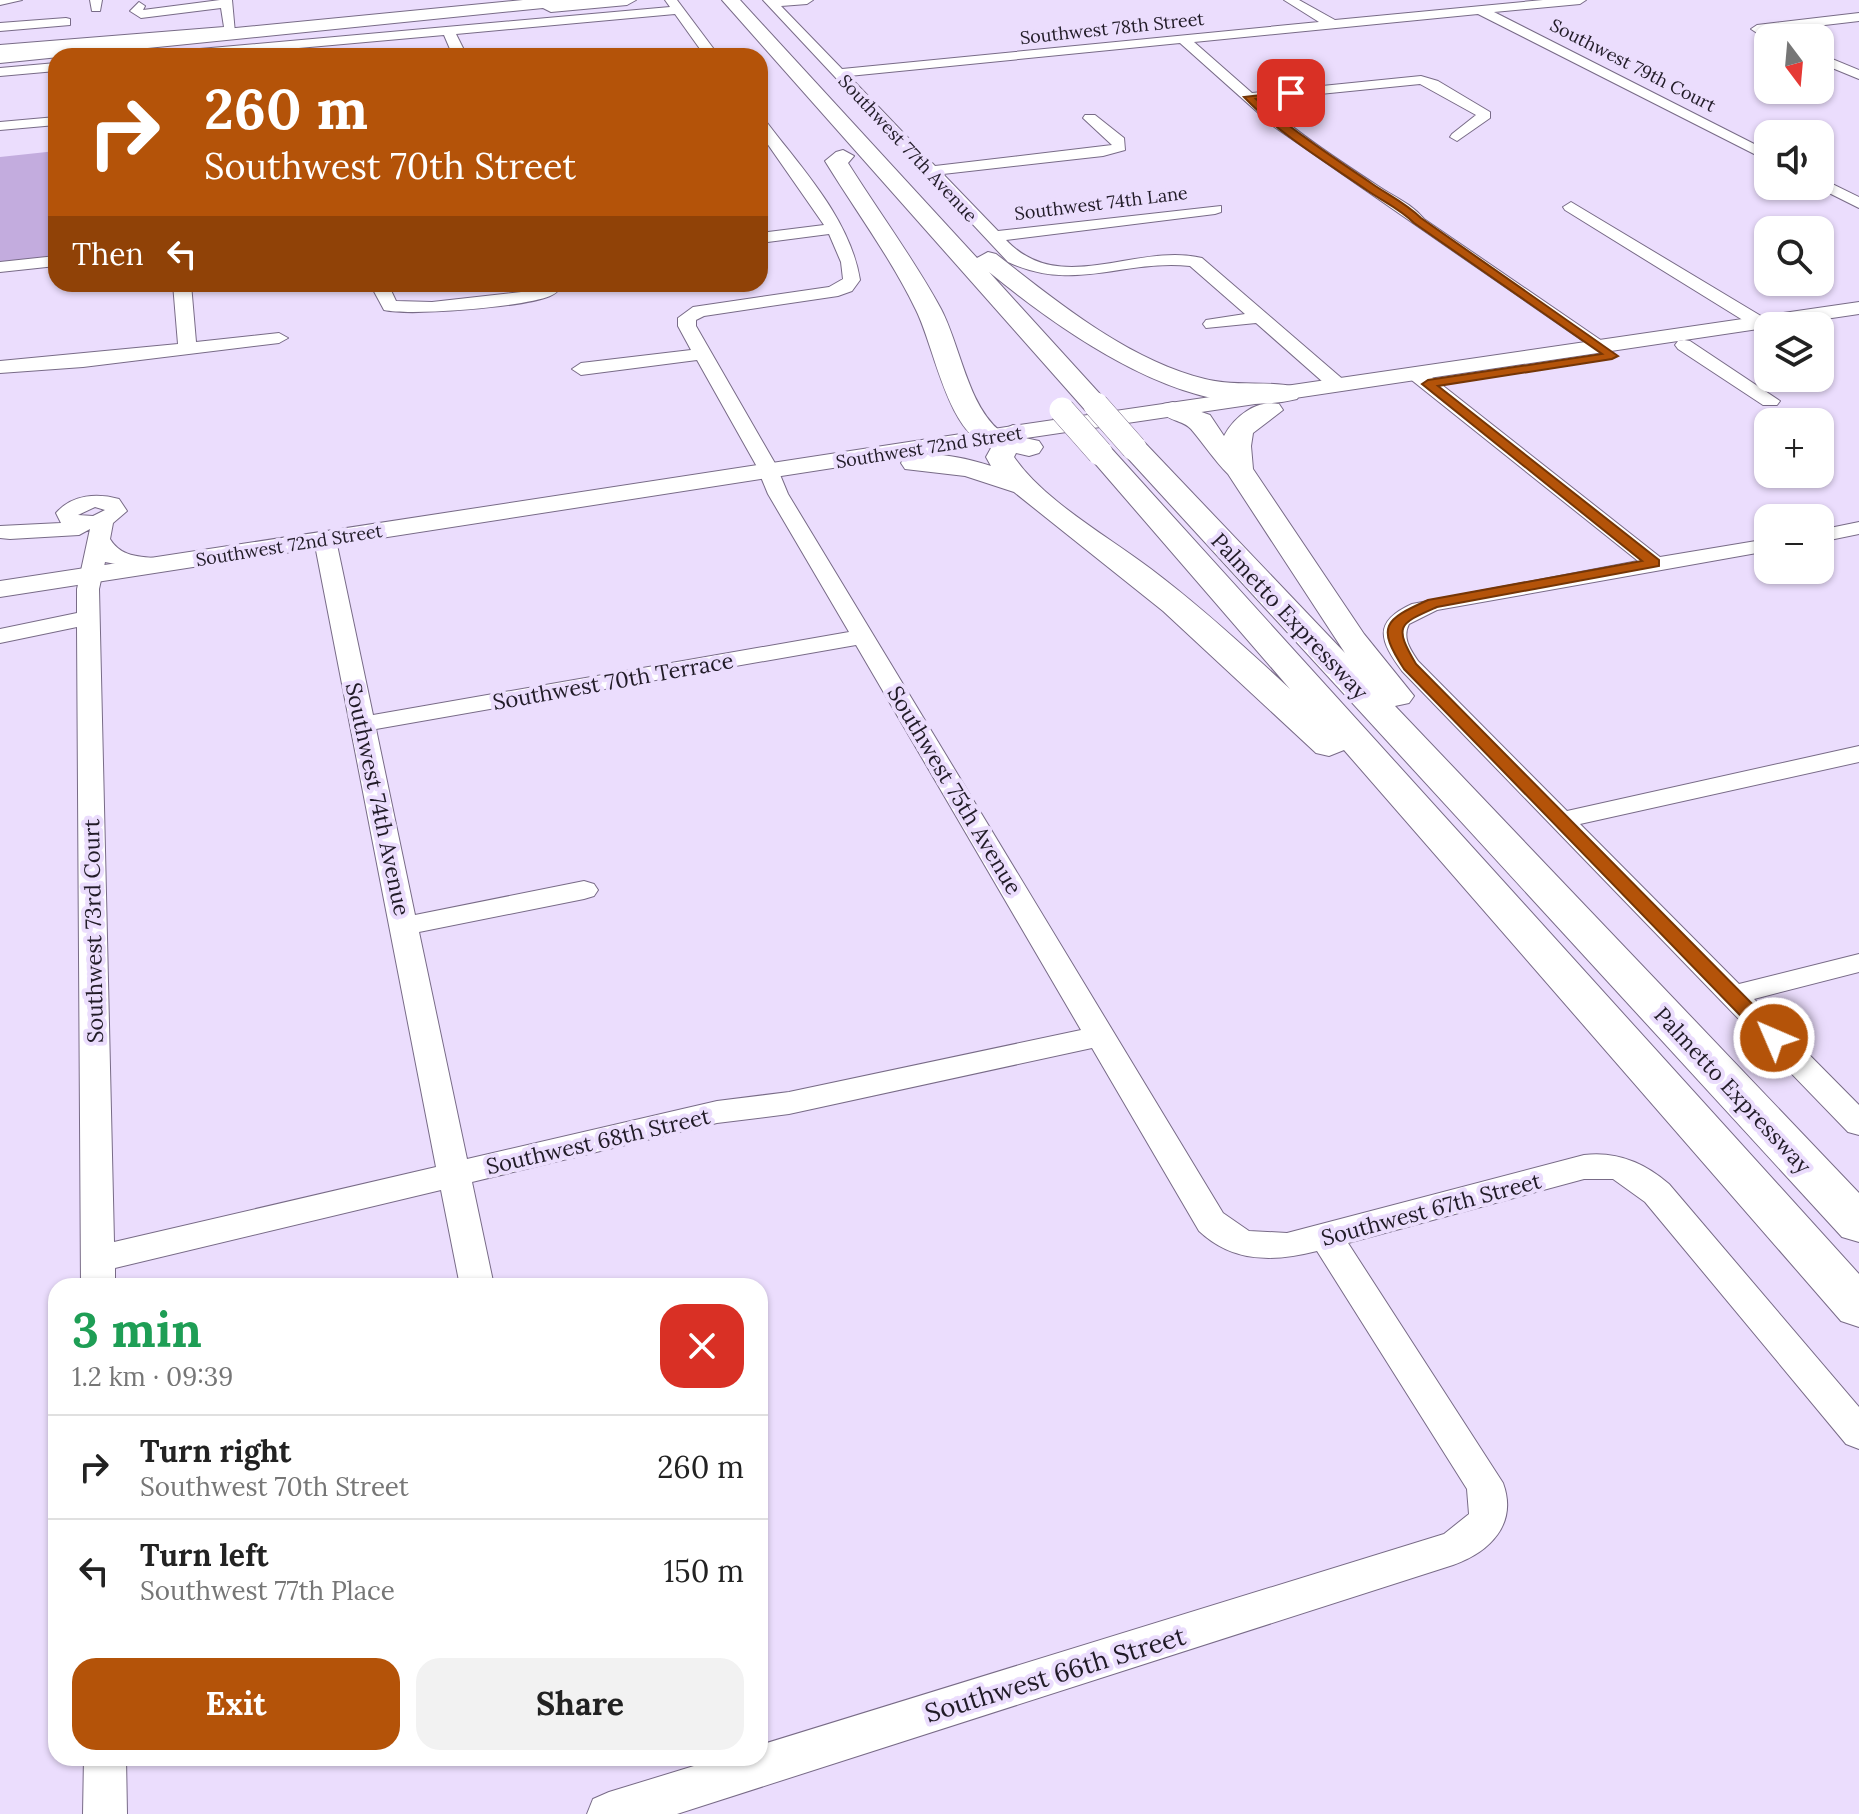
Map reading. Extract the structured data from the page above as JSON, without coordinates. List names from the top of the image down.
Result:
{
  "streets": {
    "highway": ["Palmetto Expressway"],
    "main road": ["Southwest 72nd Street"],
    "street": [
      "Southwest 78th Street",
      "Southwest 79th Court",
      "Southwest 77th Avenue",
      "Southwest 74th Lane",
      "Southwest 70th Terrace",
      "Southwest 75th Avenue",
      "Southwest 74th Avenue",
      "Southwest 73rd Court",
      "Southwest 68th Street",
      "Southwest 67th Street",
      "Southwest 66th Street"
    ]
  },
  "crossings": [
    ["Southwest 78th Street", "Southwest 79th Court"],
    ["Southwest 78th Street", "Southwest 77th Avenue"],
    ["Southwest 77th Avenue", "Southwest 74th Lane"],
    ["Southwest 72nd Street", "Southwest 75th Avenue"],
    ["Southwest 72nd Street", "Southwest 74th Avenue"],
    ["Southwest 72nd Street", "Southwest 73rd Court"],
    ["Southwest 70th Terrace", "Southwest 75th Avenue"],
    ["Southwest 70th Terrace", "Southwest 74th Avenue"],
    ["Southwest 75th Avenue", "Southwest 68th Street"],
    ["Southwest 75th Avenue", "Southwest 67th Street"],
    ["Southwest 73rd Court", "Southwest 68th Street"],
    ["Southwest 67th Street", "Southwest 66th Street"]
  ],
  "north": "bottom",
  "page": {
    "map_buttons": ["+", "−"],
    "turn": ["260 m", "Southwest 70th Street"],
    "then": "Then",
    "heading": ["3 min", "1.2 km · 09:39"],
    "list": [
      {
        "name": "Turn right",
        "note": "Southwest 70th Street",
        "value": "260 m"
      },
      {
        "name": "Turn left",
        "note": "Southwest 77th Place",
        "value": "150 m"
      }
    ],
    "buttons": ["Exit", "Share"]
  }
}
